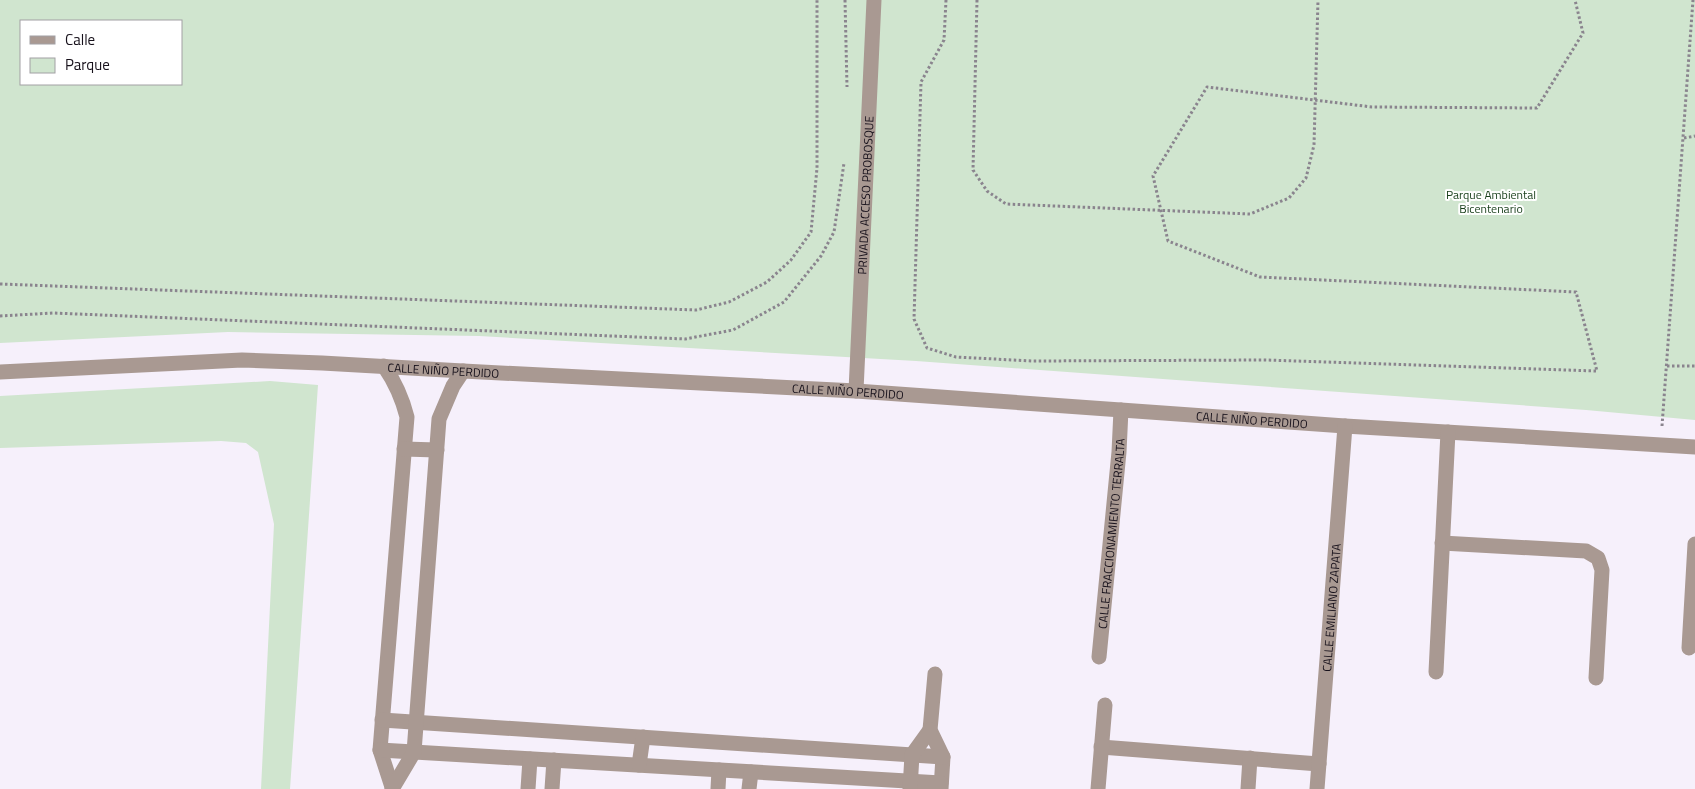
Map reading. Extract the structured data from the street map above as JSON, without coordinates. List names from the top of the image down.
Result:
{
  "streets": {
    "street": [
      "PRIVADA ACCESO PROBOSQUE",
      "CALLE NIÑO PERDIDO",
      "CALLE FRACCIONAMIENTO TERRALTA",
      "CALLE EMILIANO ZAPATA"
    ]
  },
  "crossings": [
    ["PRIVADA ACCESO PROBOSQUE", "CALLE NIÑO PERDIDO"],
    ["CALLE NIÑO PERDIDO", "CALLE FRACCIONAMIENTO TERRALTA"],
    ["CALLE NIÑO PERDIDO", "CALLE EMILIANO ZAPATA"]
  ],
  "parks": ["Parque Ambiental Bicentenario"],
  "legend": ["Calle", "Parque"]
}
